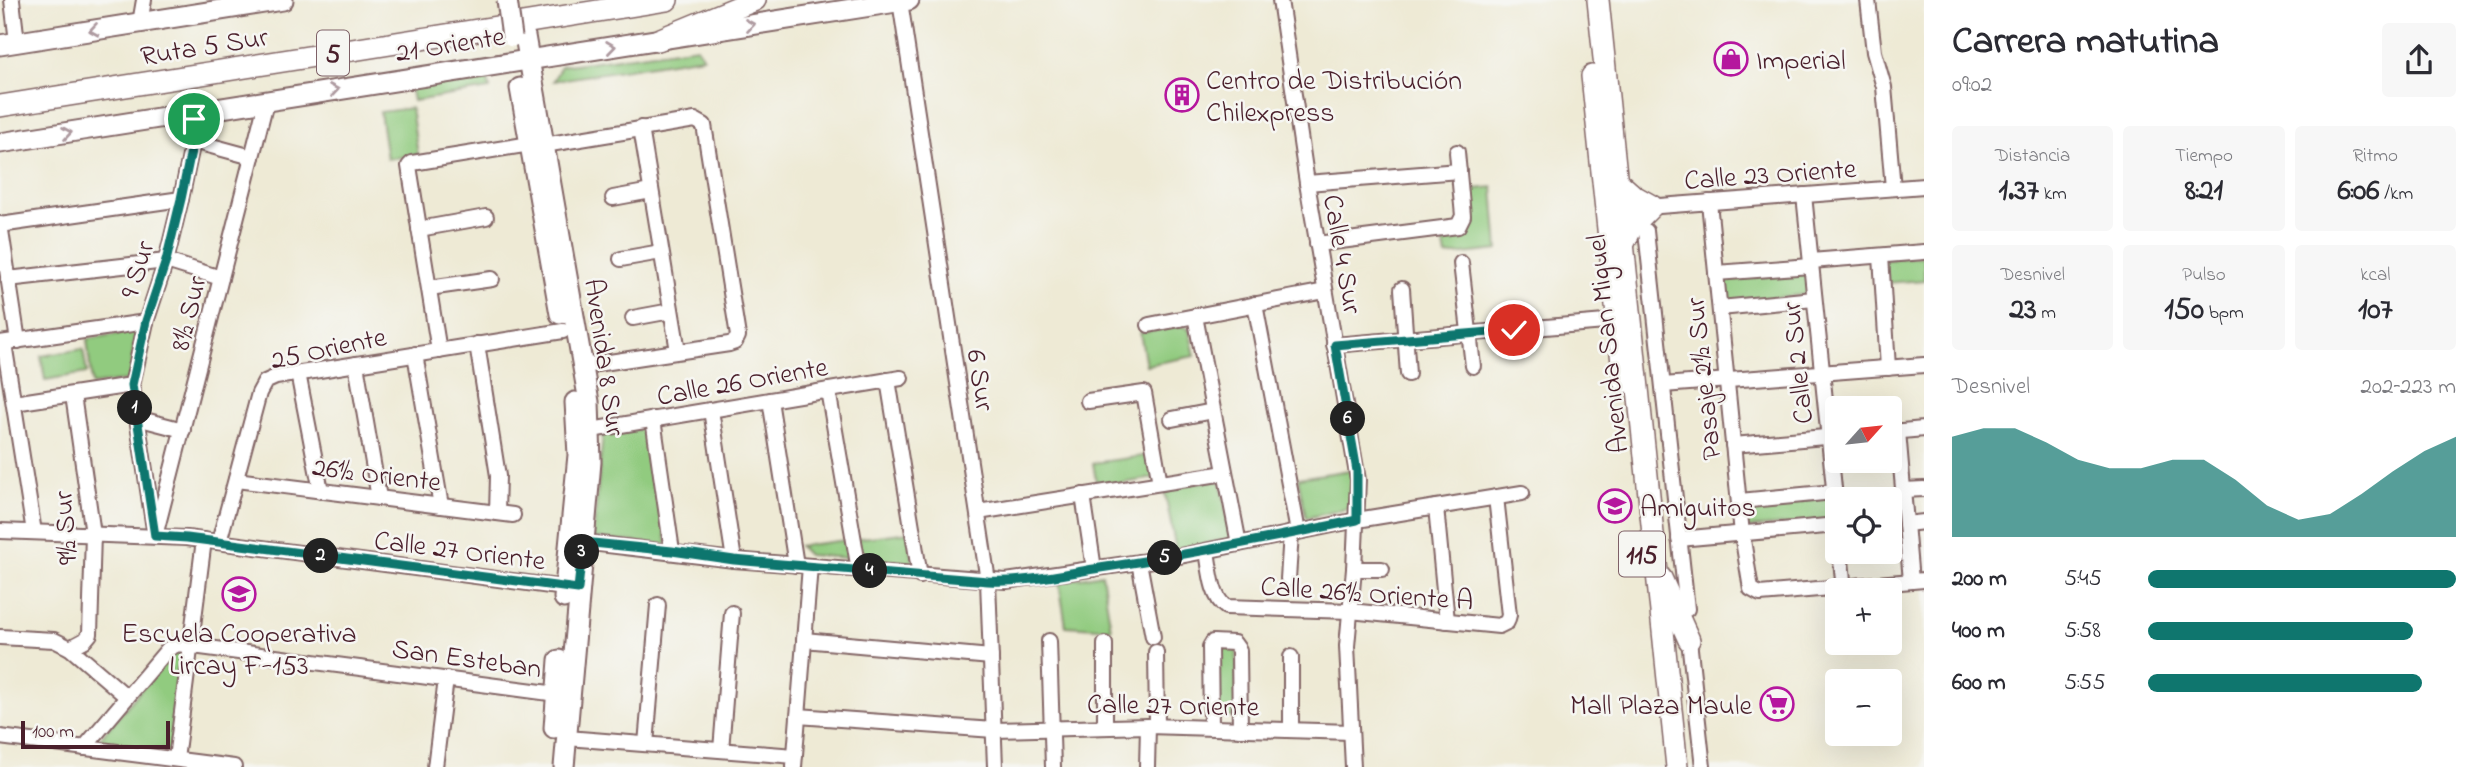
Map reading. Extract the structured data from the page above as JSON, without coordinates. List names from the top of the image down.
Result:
{
  "streets": {
    "highway": [
      "Ruta 5 Sur",
      "5",
      "Avenida San Miguel",
      "115"
    ],
    "main road": ["21 Oriente", "Avenida 8 Sur"],
    "street": [
      "Calle 23 Oriente",
      "Calle 4 Sur",
      "9 Sur",
      "8½ Sur",
      "25 Oriente",
      "Calle 2 Sur",
      "Pasaje 2½ Sur",
      "Calle 26 Oriente",
      "6 Sur",
      "26½ Oriente",
      "9½ Sur",
      "Calle 27 Oriente",
      "Calle 26½ Oriente A",
      "San Esteban"
    ]
  },
  "crossings": [
    ["21 Oriente", "9 Sur"],
    ["21 Oriente", "8½ Sur"],
    ["21 Oriente", "Avenida 8 Sur"],
    ["21 Oriente", "6 Sur"],
    ["Calle 23 Oriente", "Calle 2 Sur"],
    ["Calle 23 Oriente", "Pasaje 2½ Sur"],
    ["Calle 4 Sur", "Calle 27 Oriente"],
    ["Calle 4 Sur", "Calle 26½ Oriente A"],
    ["9 Sur", "8½ Sur"],
    ["9 Sur", "Calle 27 Oriente"],
    ["8½ Sur", "Calle 27 Oriente"],
    ["25 Oriente", "Avenida 8 Sur"],
    ["25 Oriente", "26½ Oriente"],
    ["25 Oriente", "Calle 27 Oriente"],
    ["Avenida 8 Sur", "Calle 26 Oriente"],
    ["Avenida 8 Sur", "Calle 27 Oriente"],
    ["Avenida 8 Sur", "San Esteban"],
    ["6 Sur", "Calle 27 Oriente"],
    ["9½ Sur", "Calle 27 Oriente"]
  ],
  "one_way": ["21 Oriente"],
  "places": {
    "shop": ["Imperial"],
    "building": ["Centro de Distribución Chilexpress"],
    "school or university": ["Amiguitos", "Escuela Cooperativa Lircay F-153"],
    "supermarket": ["Mall Plaza Maule"]
  },
  "scale_bar": "100 m",
  "north": "top right",
  "page": {
    "heading": ["Carrera matutina", "09:02"],
    "stats": [
      ["Distancia", "1.37 km"],
      ["Tiempo", "8:21"],
      ["Ritmo", "6:06 /km"],
      ["Desnivel", "23 m"],
      ["Pulso", "150 bpm"],
      ["kcal", "107"]
    ],
    "chart": ["Desnivel", "202–223 m"],
    "pins": [
      "1",
      "6",
      "3",
      "2",
      "5",
      "4"
    ],
    "map_buttons": ["+", "−"],
    "list": [
      {
        "name": "200 m",
        "note": "5:45"
      },
      {
        "name": "400 m",
        "note": "5:58"
      },
      {
        "name": "600 m",
        "note": "5:55"
      }
    ],
    "scale": "100 m"
  }
}
